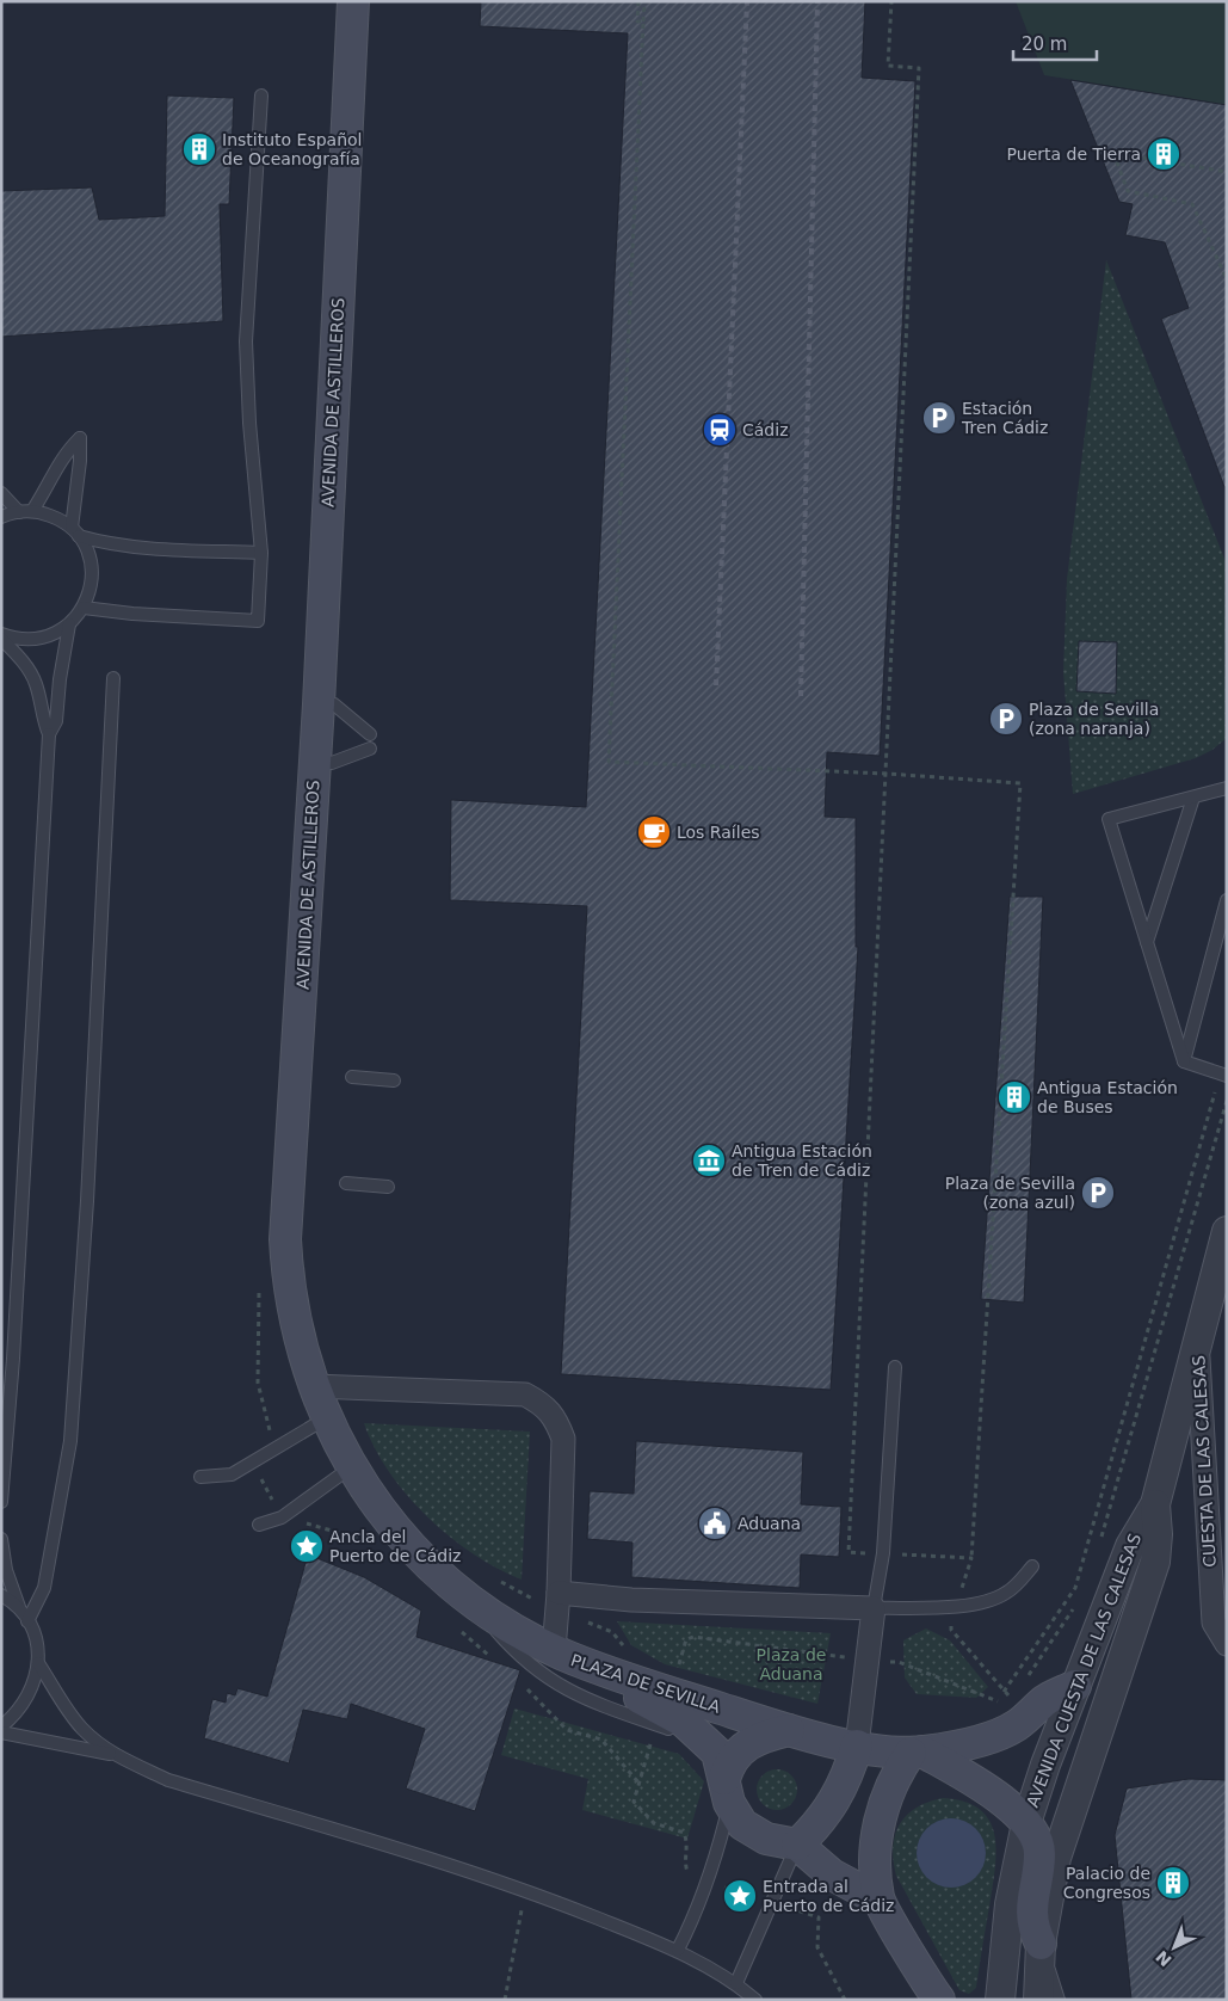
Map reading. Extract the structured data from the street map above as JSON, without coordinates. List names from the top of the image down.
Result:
{
  "streets": {
    "main road": ["AVENIDA DE ASTILLEROS", "AVENIDA CUESTA DE LAS CALESAS", "PLAZA DE SEVILLA"],
    "street": ["CUESTA DE LAS CALESAS"]
  },
  "crossings": [
    ["AVENIDA DE ASTILLEROS", "PLAZA DE SEVILLA"],
    ["CUESTA DE LAS CALESAS", "AVENIDA CUESTA DE LAS CALESAS"],
    ["AVENIDA CUESTA DE LAS CALESAS", "PLAZA DE SEVILLA"]
  ],
  "parks": ["Plaza de Aduana"],
  "places": {
    "building": [
      "Instituto Español de Oceanografía",
      "Puerta de Tierra",
      "Antigua Estación de Buses",
      "Palacio de Congresos"
    ],
    "parking": ["Estación Tren Cádiz", "Plaza de Sevilla (zona naranja)", "Plaza de Sevilla (zona azul)"],
    "station": ["Cádiz"],
    "cafe": ["Los Raíles"],
    "museum": ["Antigua Estación de Tren de Cádiz"],
    "public building": ["Aduana"],
    "place": ["Ancla del Puerto de Cádiz", "Entrada al Puerto de Cádiz"]
  },
  "scale_bar": "20 m",
  "north": "bottom left"
}
